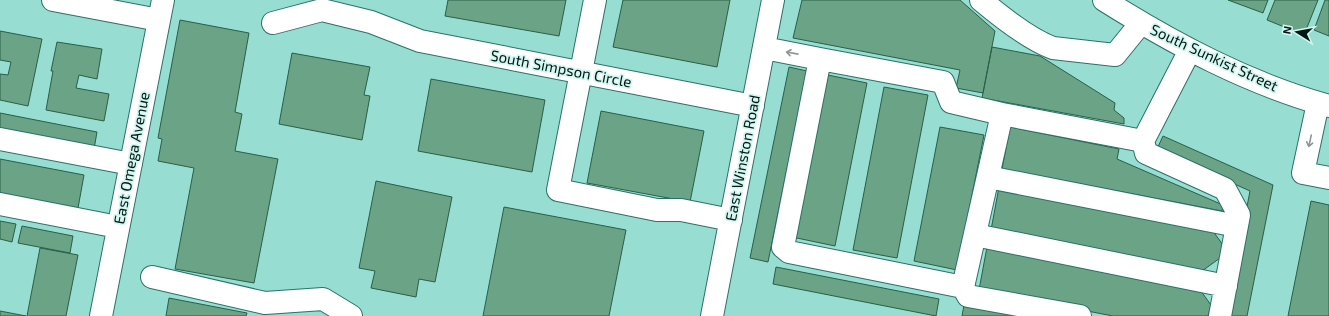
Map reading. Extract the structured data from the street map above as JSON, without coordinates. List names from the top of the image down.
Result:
{
  "streets": {
    "street": [
      "South Sunkist Street",
      "South Simpson Circle",
      "East Omega Avenue",
      "East Winston Road"
    ]
  },
  "crossings": [
    ["South Simpson Circle", "East Winston Road"]
  ],
  "north": "left"
}
